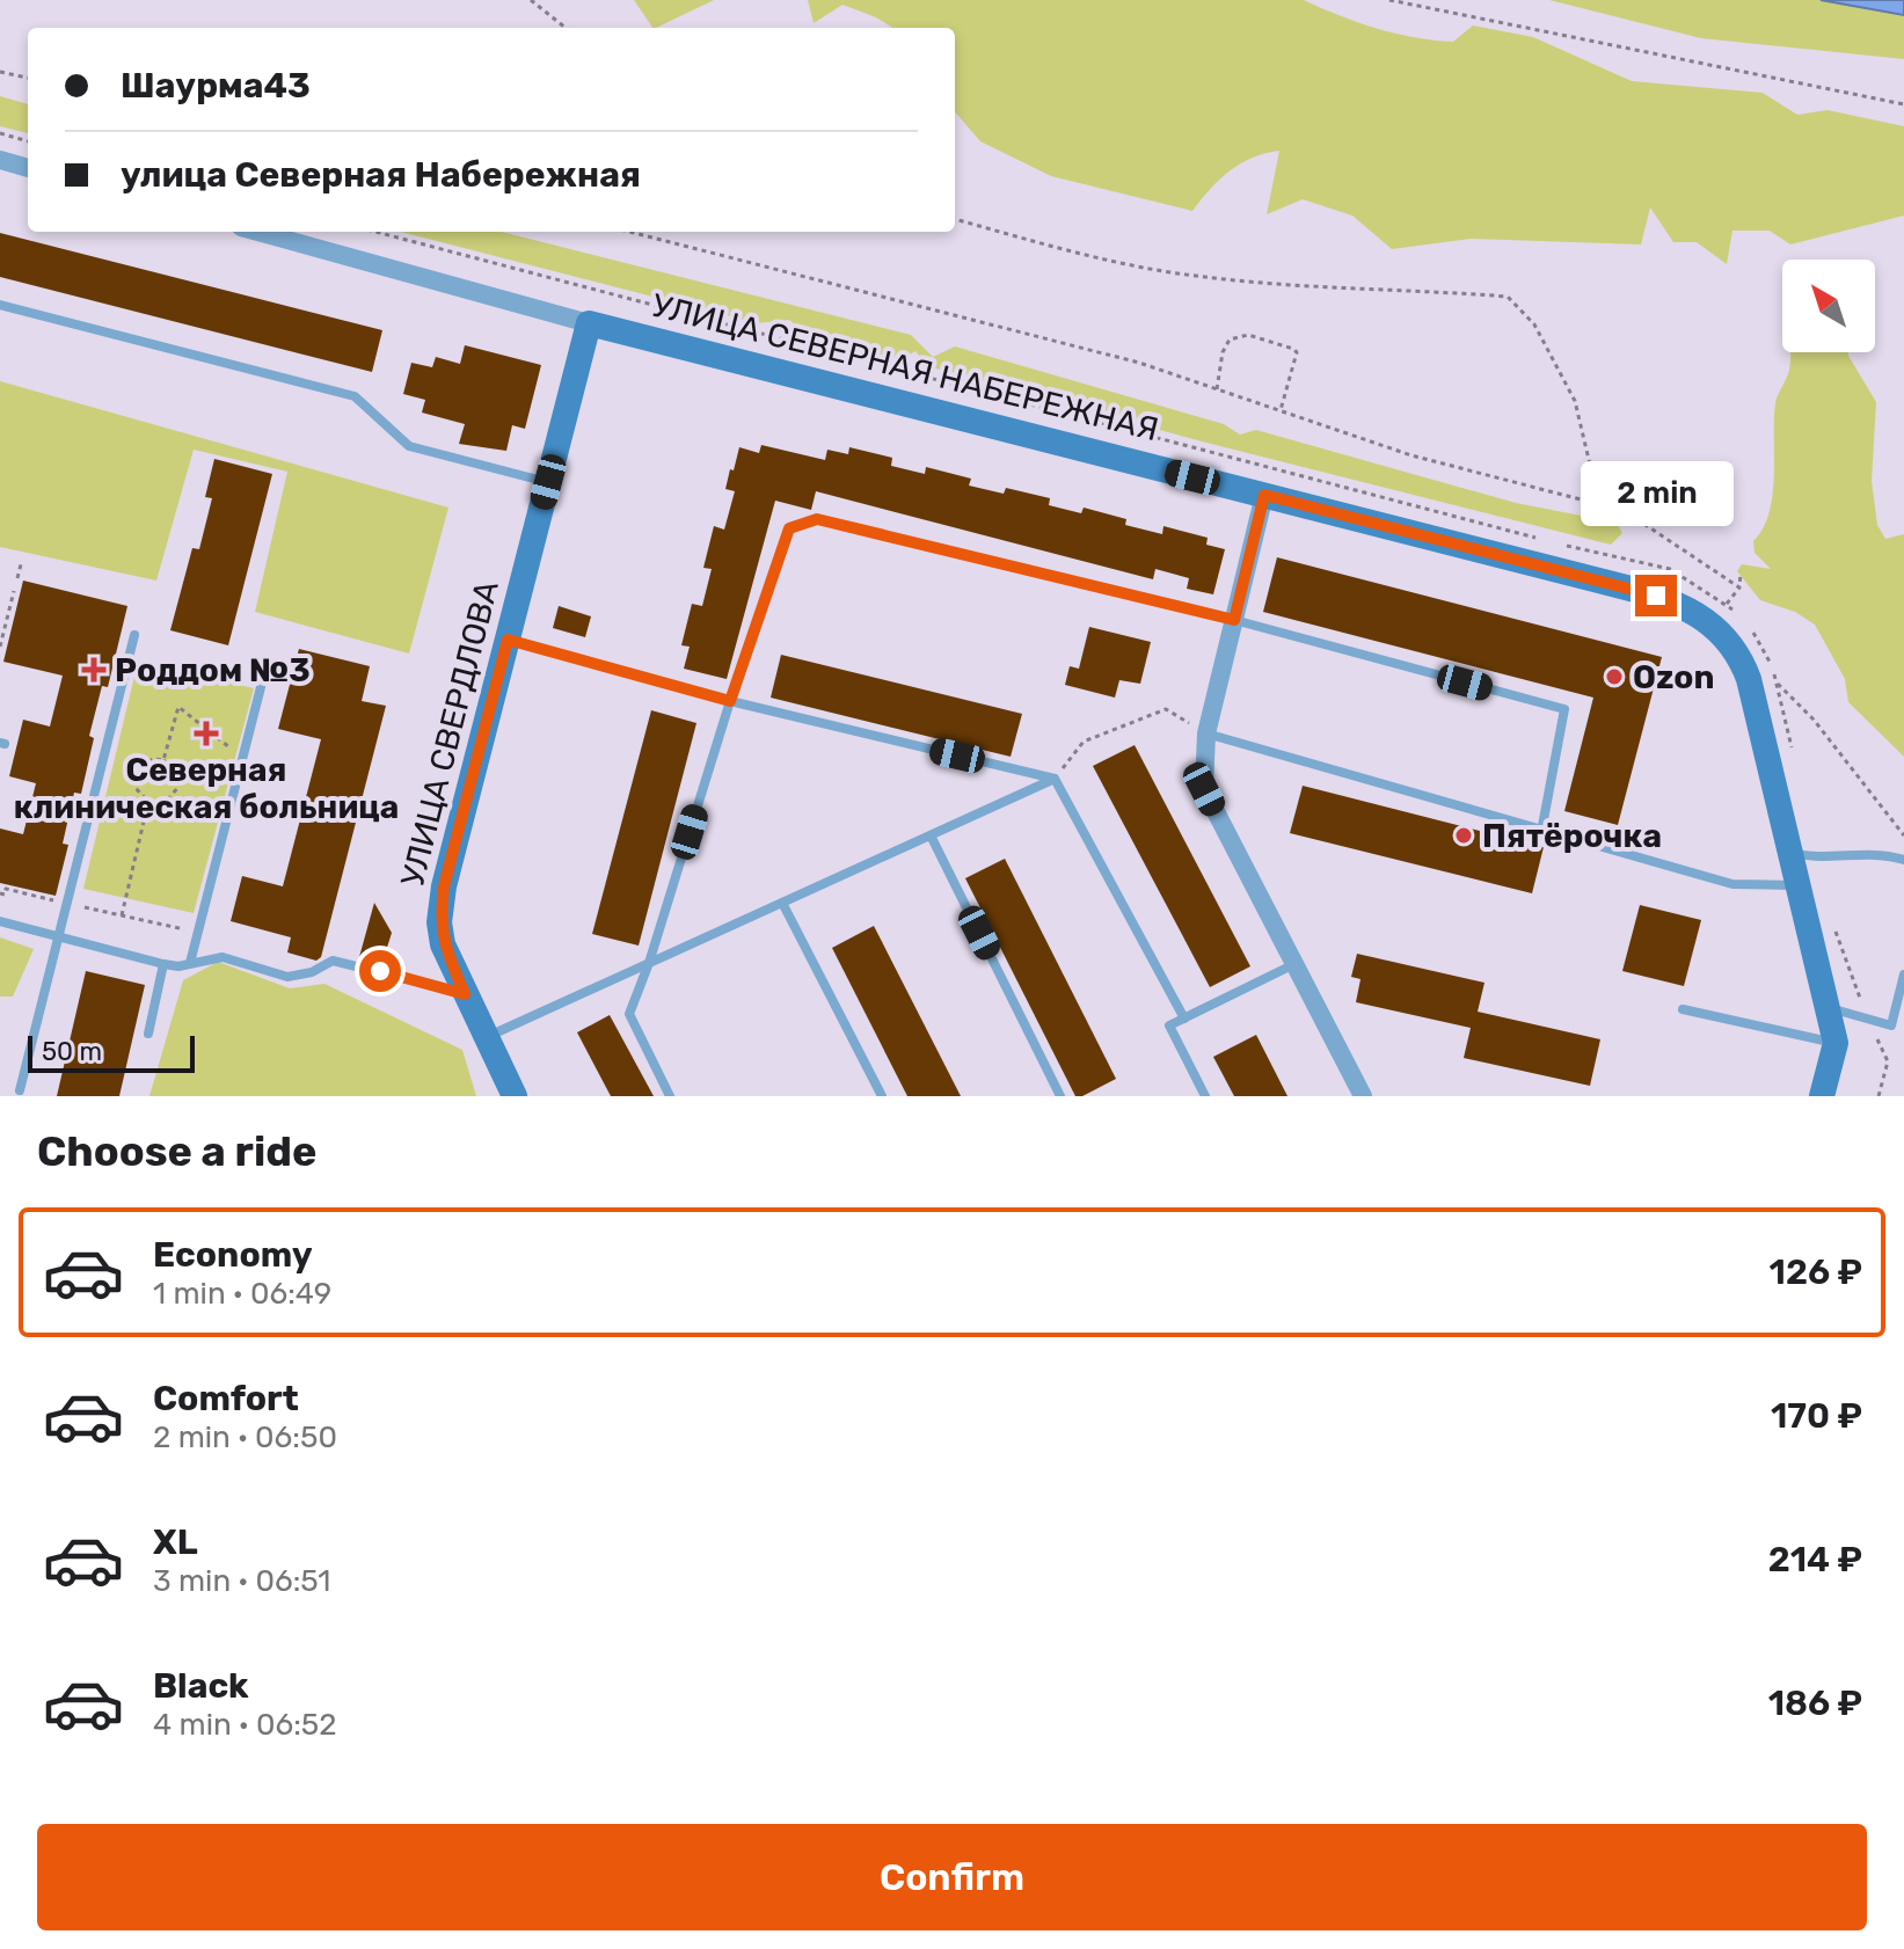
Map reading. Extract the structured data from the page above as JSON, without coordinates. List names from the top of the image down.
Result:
{
  "streets": {
    "street": ["УЛИЦА СЕВЕРНАЯ НАБЕРЕЖНАЯ", "УЛИЦА СВЕРДЛОВА"]
  },
  "crossings": [
    ["УЛИЦА СЕВЕРНАЯ НАБЕРЕЖНАЯ", "УЛИЦА СВЕРДЛОВА"]
  ],
  "places": {
    "health": ["Роддом №3", "Северная клиническая больница"],
    "other": ["Ozon", "Пятёрочка"]
  },
  "scale_bar": "50 m",
  "north": "top left",
  "page": {
    "banner": ["Шаурма43", "улица Северная Набережная"],
    "bubble": "2 min",
    "scale": "50 m",
    "heading": "Choose a ride",
    "list": [
      {
        "name": "Economy",
        "note": "1 min · 06:49",
        "value": "126 ₽"
      },
      {
        "name": "Comfort",
        "note": "2 min · 06:50",
        "value": "170 ₽"
      },
      {
        "name": "XL",
        "note": "3 min · 06:51",
        "value": "214 ₽"
      },
      {
        "name": "Black",
        "note": "4 min · 06:52",
        "value": "186 ₽"
      }
    ],
    "buttons": "Confirm"
  }
}
